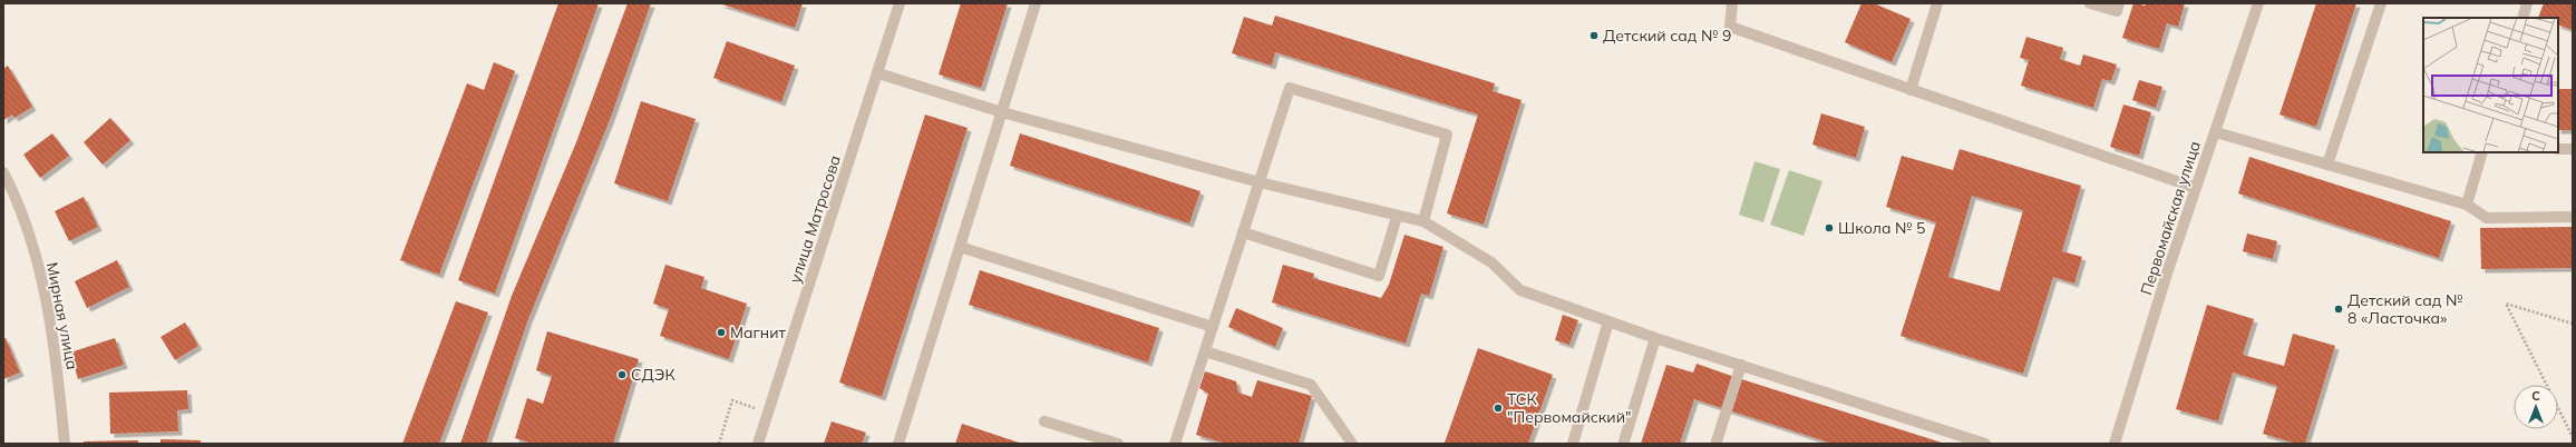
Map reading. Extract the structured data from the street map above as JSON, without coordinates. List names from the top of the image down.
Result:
{
  "streets": {
    "street": ["Первомайская улица", "улица Матросова", "Мирная улица"]
  },
  "places": [
    "Детский сад № 9",
    "Школа № 5",
    "Детский сад № 8 «Ласточка»",
    "Магнит",
    "СДЭК",
    "ТСК \"Первомайский\""
  ],
  "north": "top"
}
